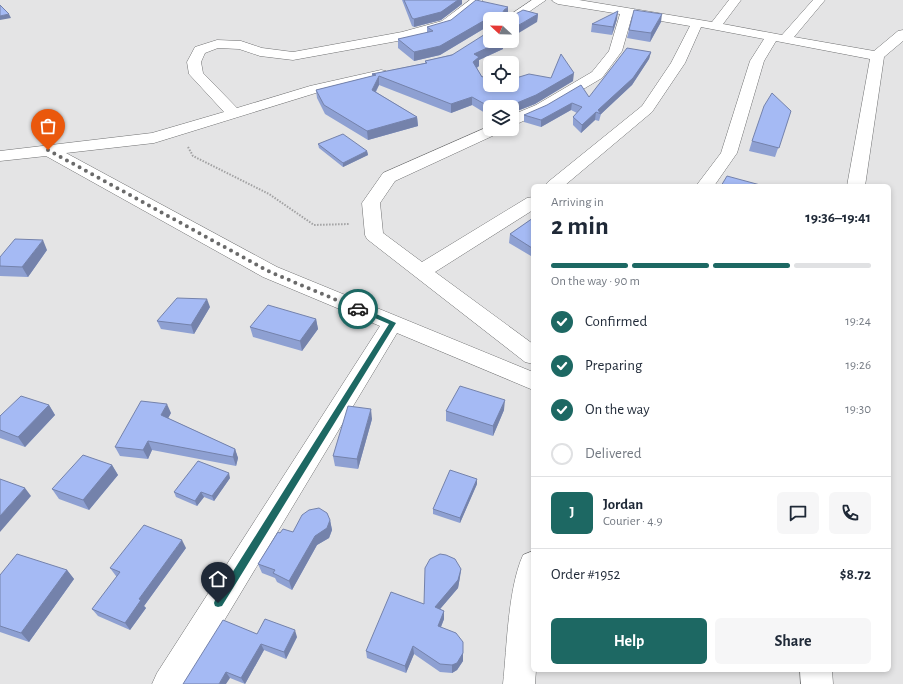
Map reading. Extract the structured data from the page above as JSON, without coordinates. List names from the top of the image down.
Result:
{
  "north": "left",
  "page": {
    "heading": ["2 min", "Arriving in", "19:36–19:41"],
    "panel": [
      "Jordan",
      "Courier · 4.9",
      "Order #1952",
      "$8.72"
    ],
    "bar": "On the way · 90 m",
    "list": [
      ["Confirmed", "19:24"],
      ["Preparing", "19:26"],
      ["On the way", "19:30"],
      "Delivered"
    ],
    "round": "J",
    "buttons": ["Help", "Share"]
  }
}
